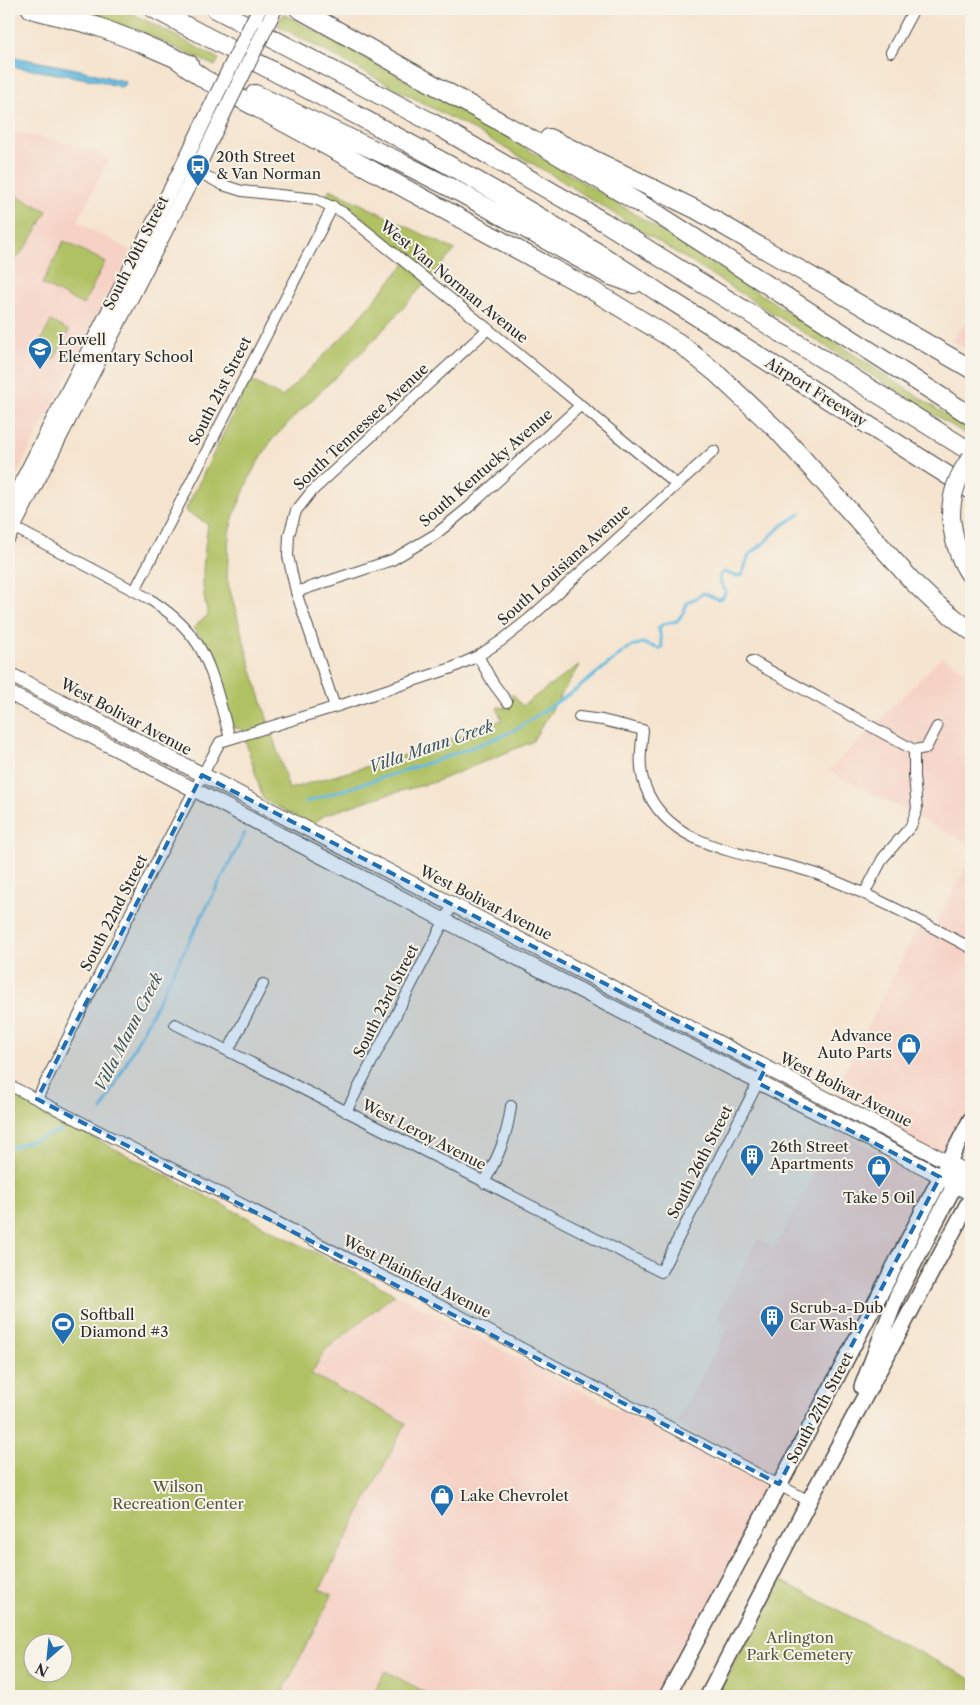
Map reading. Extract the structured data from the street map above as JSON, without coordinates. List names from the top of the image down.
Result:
{
  "streets": {
    "highway": ["Airport Freeway"],
    "main road": ["South 27th Street"],
    "street": [
      "South 20th Street",
      "West Van Norman Avenue",
      "South 21st Street",
      "South Tennessee Avenue",
      "South Kentucky Avenue",
      "South Louisiana Avenue",
      "West Bolivar Avenue",
      "South 22nd Street",
      "South 23rd Street",
      "West Leroy Avenue",
      "South 26th Street",
      "West Plainfield Avenue"
    ]
  },
  "crossings": [
    ["South 20th Street", "West Van Norman Avenue"],
    ["West Van Norman Avenue", "South 21st Street"],
    ["West Van Norman Avenue", "South Tennessee Avenue"],
    ["West Van Norman Avenue", "South Kentucky Avenue"],
    ["West Van Norman Avenue", "South Louisiana Avenue"],
    ["South Tennessee Avenue", "South Kentucky Avenue"],
    ["South Tennessee Avenue", "South Louisiana Avenue"],
    ["South Louisiana Avenue", "South 22nd Street"],
    ["West Bolivar Avenue", "South 22nd Street"],
    ["West Bolivar Avenue", "South 23rd Street"],
    ["West Bolivar Avenue", "South 26th Street"],
    ["West Bolivar Avenue", "South 27th Street"],
    ["South 22nd Street", "West Plainfield Avenue"],
    ["South 23rd Street", "West Leroy Avenue"],
    ["West Leroy Avenue", "South 26th Street"],
    ["West Plainfield Avenue", "South 27th Street"]
  ],
  "water": ["Villa Mann Creek"],
  "parks": ["Wilson Recreation Center", "Arlington Park Cemetery"],
  "places": {
    "bus stop": ["20th Street & Van Norman"],
    "school or university": ["Lowell Elementary School"],
    "shop": ["Advance Auto Parts", "Take 5 Oil", "Lake Chevrolet"],
    "building": ["26th Street Apartments", "Scrub-a-Dub Car Wash"],
    "sports": ["Softball Diamond #3"]
  },
  "north": "bottom left"
}
